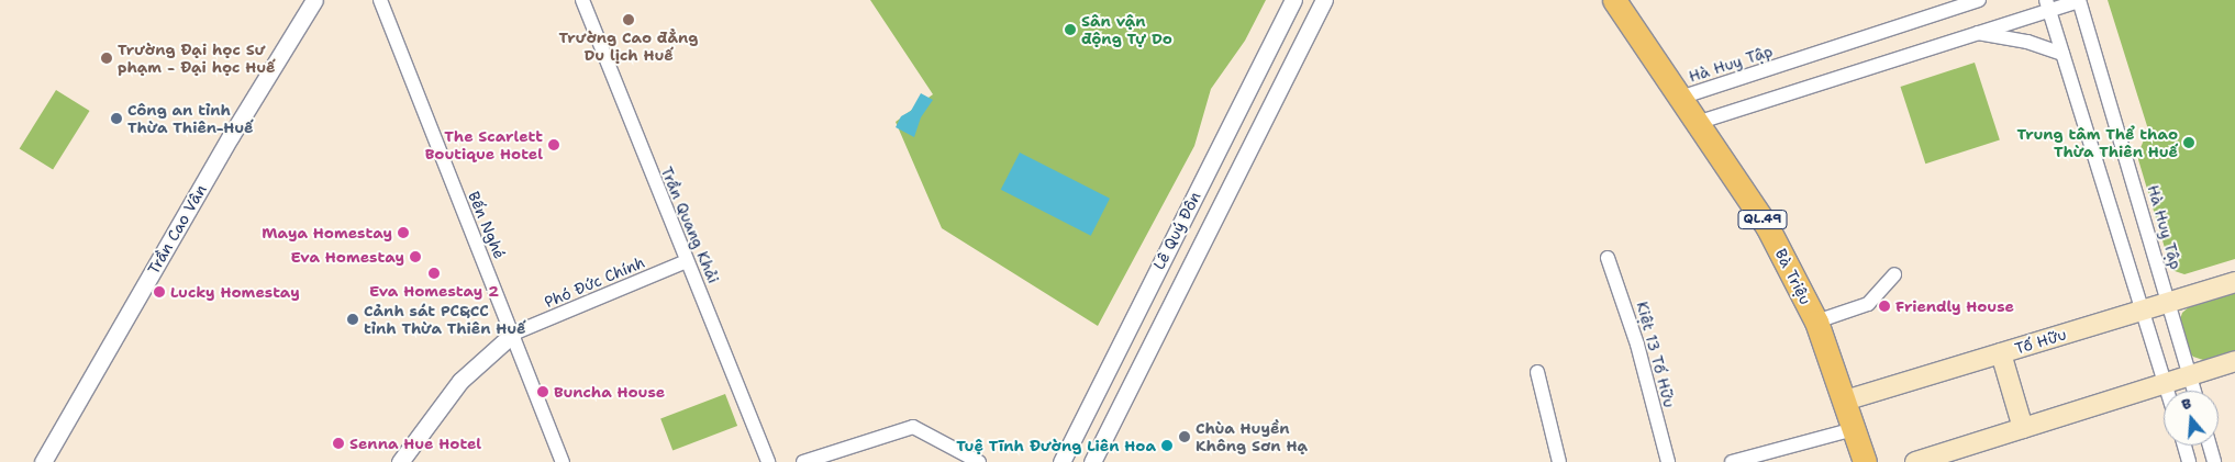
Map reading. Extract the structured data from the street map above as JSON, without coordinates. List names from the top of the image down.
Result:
{
  "streets": {
    "highway": ["QL.49", "Bà Triệu"],
    "main road": ["Tố Hữu"],
    "street": [
      "Hà Huy Tập",
      "Bến Nghé",
      "Trần Quang Khải",
      "Trần Cao Vân",
      "Lê Quý Đôn",
      "Phó Đức Chính",
      "Kiệt 13 Tố Hữu"
    ]
  },
  "crossings": [
    ["Hà Huy Tập", "Bà Triệu"],
    ["Hà Huy Tập", "Tố Hữu"],
    ["Bến Nghé", "Phó Đức Chính"],
    ["Trần Quang Khải", "Phó Đức Chính"],
    ["Bà Triệu", "Tố Hữu"]
  ],
  "places": [
    "Trường Cao đẳng Du lịch Huế",
    "Sân vận động Tự Do",
    "Trường Đại học Sư phạm - Đại học Huế",
    "Công an tỉnh Thừa Thiên-Huế",
    "Trung tâm Thể thao Thừa Thiên Huế",
    "The Scarlett Boutique Hotel",
    "Maya Homestay",
    "Eva Homestay",
    "Eva Homestay 2",
    "Lucky Homestay",
    "Friendly House",
    "Cảnh sát PC&CC tỉnh Thừa Thiên Huế",
    "Buncha House",
    "Chùa Huyền Không Sơn Hạ",
    "Senna Hue Hotel",
    "Tuệ Tĩnh Đường Liên Hoa"
  ],
  "north": "top"
}
